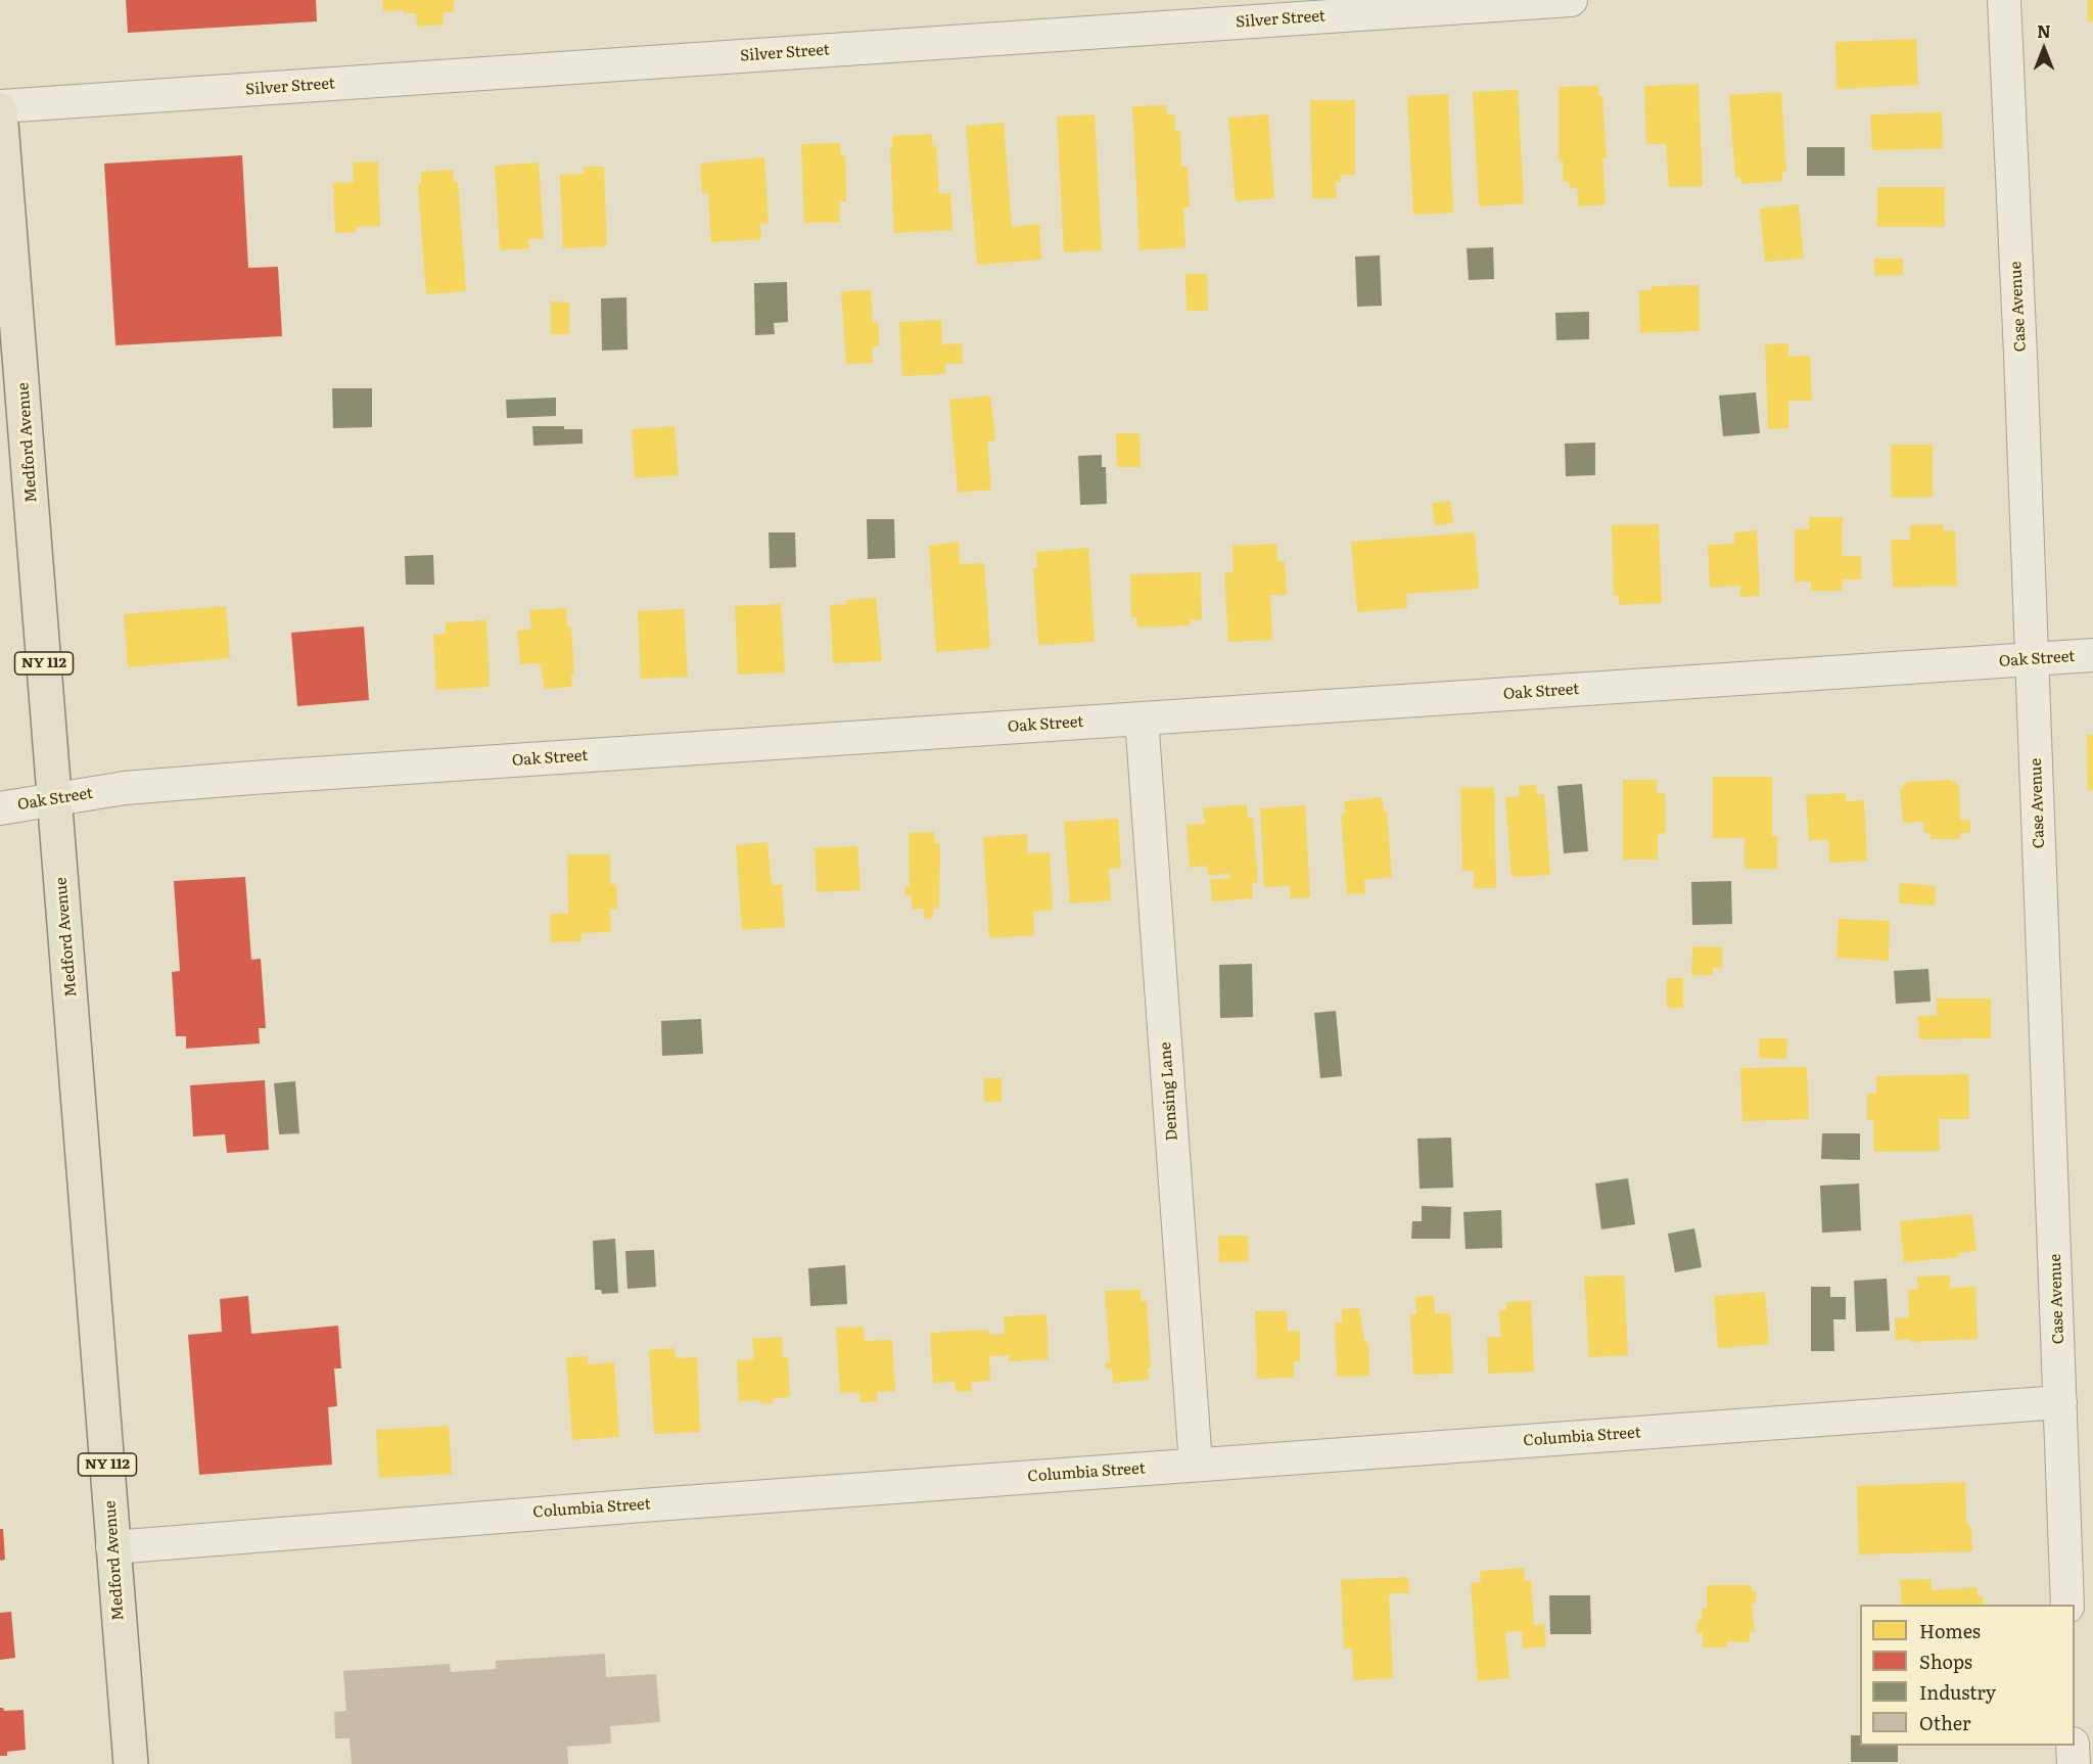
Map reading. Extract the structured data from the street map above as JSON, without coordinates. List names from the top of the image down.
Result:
{
  "streets": {
    "main road": ["Medford Avenue", "NY 112"],
    "street": [
      "Silver Street",
      "Case Avenue",
      "Oak Street",
      "Densing Lane",
      "Columbia Street"
    ]
  },
  "crossings": [
    ["Silver Street", "Medford Avenue"],
    ["Case Avenue", "Oak Street"],
    ["Case Avenue", "Columbia Street"],
    ["Medford Avenue", "Oak Street"],
    ["Medford Avenue", "Columbia Street"],
    ["Oak Street", "Densing Lane"],
    ["Densing Lane", "Columbia Street"]
  ],
  "legend": [
    "Homes",
    "Shops",
    "Industry",
    "Other"
  ],
  "north": "top"
}
